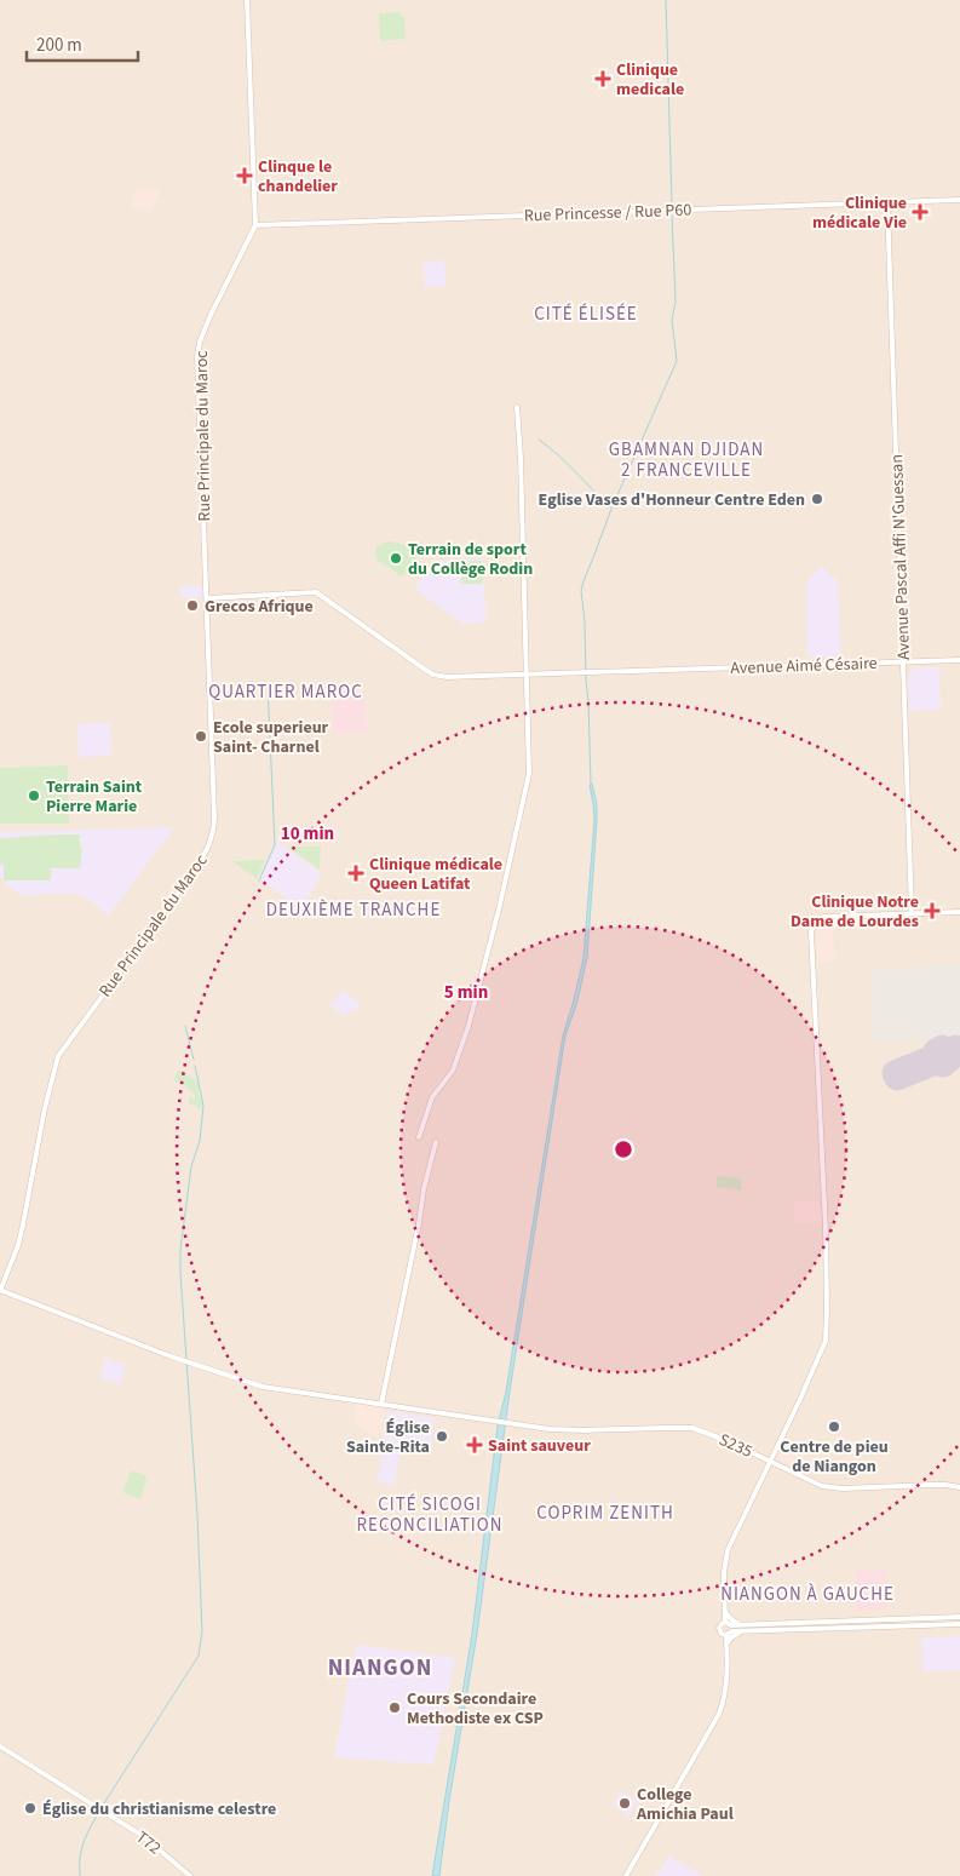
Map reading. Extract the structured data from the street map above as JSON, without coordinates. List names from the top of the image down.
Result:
{
  "streets": {
    "street": [
      "Rue Princesse / Rue P60",
      "Rue Principale du Maroc",
      "Avenue Pascal Affi N'Guessan",
      "Avenue Aimé Césaire",
      "S235",
      "T72"
    ]
  },
  "crossings": [
    ["Rue Princesse / Rue P60", "Rue Principale du Maroc"],
    ["Rue Princesse / Rue P60", "Avenue Pascal Affi N'Guessan"],
    ["Rue Principale du Maroc", "Avenue Aimé Césaire"],
    ["Rue Principale du Maroc", "S235"],
    ["Avenue Pascal Affi N'Guessan", "Avenue Aimé Césaire"]
  ],
  "districts": [
    "CITÉ ÉLISÉE",
    "GBAMNAN DJIDAN 2 FRANCEVILLE",
    "QUARTIER MAROC",
    "DEUXIÈME TRANCHE",
    "CITÉ SICOGI RECONCILIATION",
    "COPRIM ZENITH",
    "NIANGON À GAUCHE",
    "NIANGON"
  ],
  "places": {
    "health": [
      "Clinique medicale",
      "Clinque le chandelier",
      "Clinique médicale Vie",
      "Clinique médicale Queen Latifat",
      "Clinique Notre Dame de Lourdes",
      "Saint sauveur"
    ],
    "other": [
      "Eglise Vases d'Honneur Centre Eden",
      "Terrain de sport du Collège Rodin",
      "Grecos Afrique",
      "Ecole superieur Saint- Charnel",
      "Terrain Saint Pierre Marie",
      "Centre de pieu de Niangon",
      "Église Sainte-Rita",
      "Cours Secondaire Methodiste ex CSP",
      "College Amichia Paul",
      "Église du christianisme celestre"
    ]
  },
  "scale_bar": "200 m",
  "rings": ["10 min", "5 min"]
}
